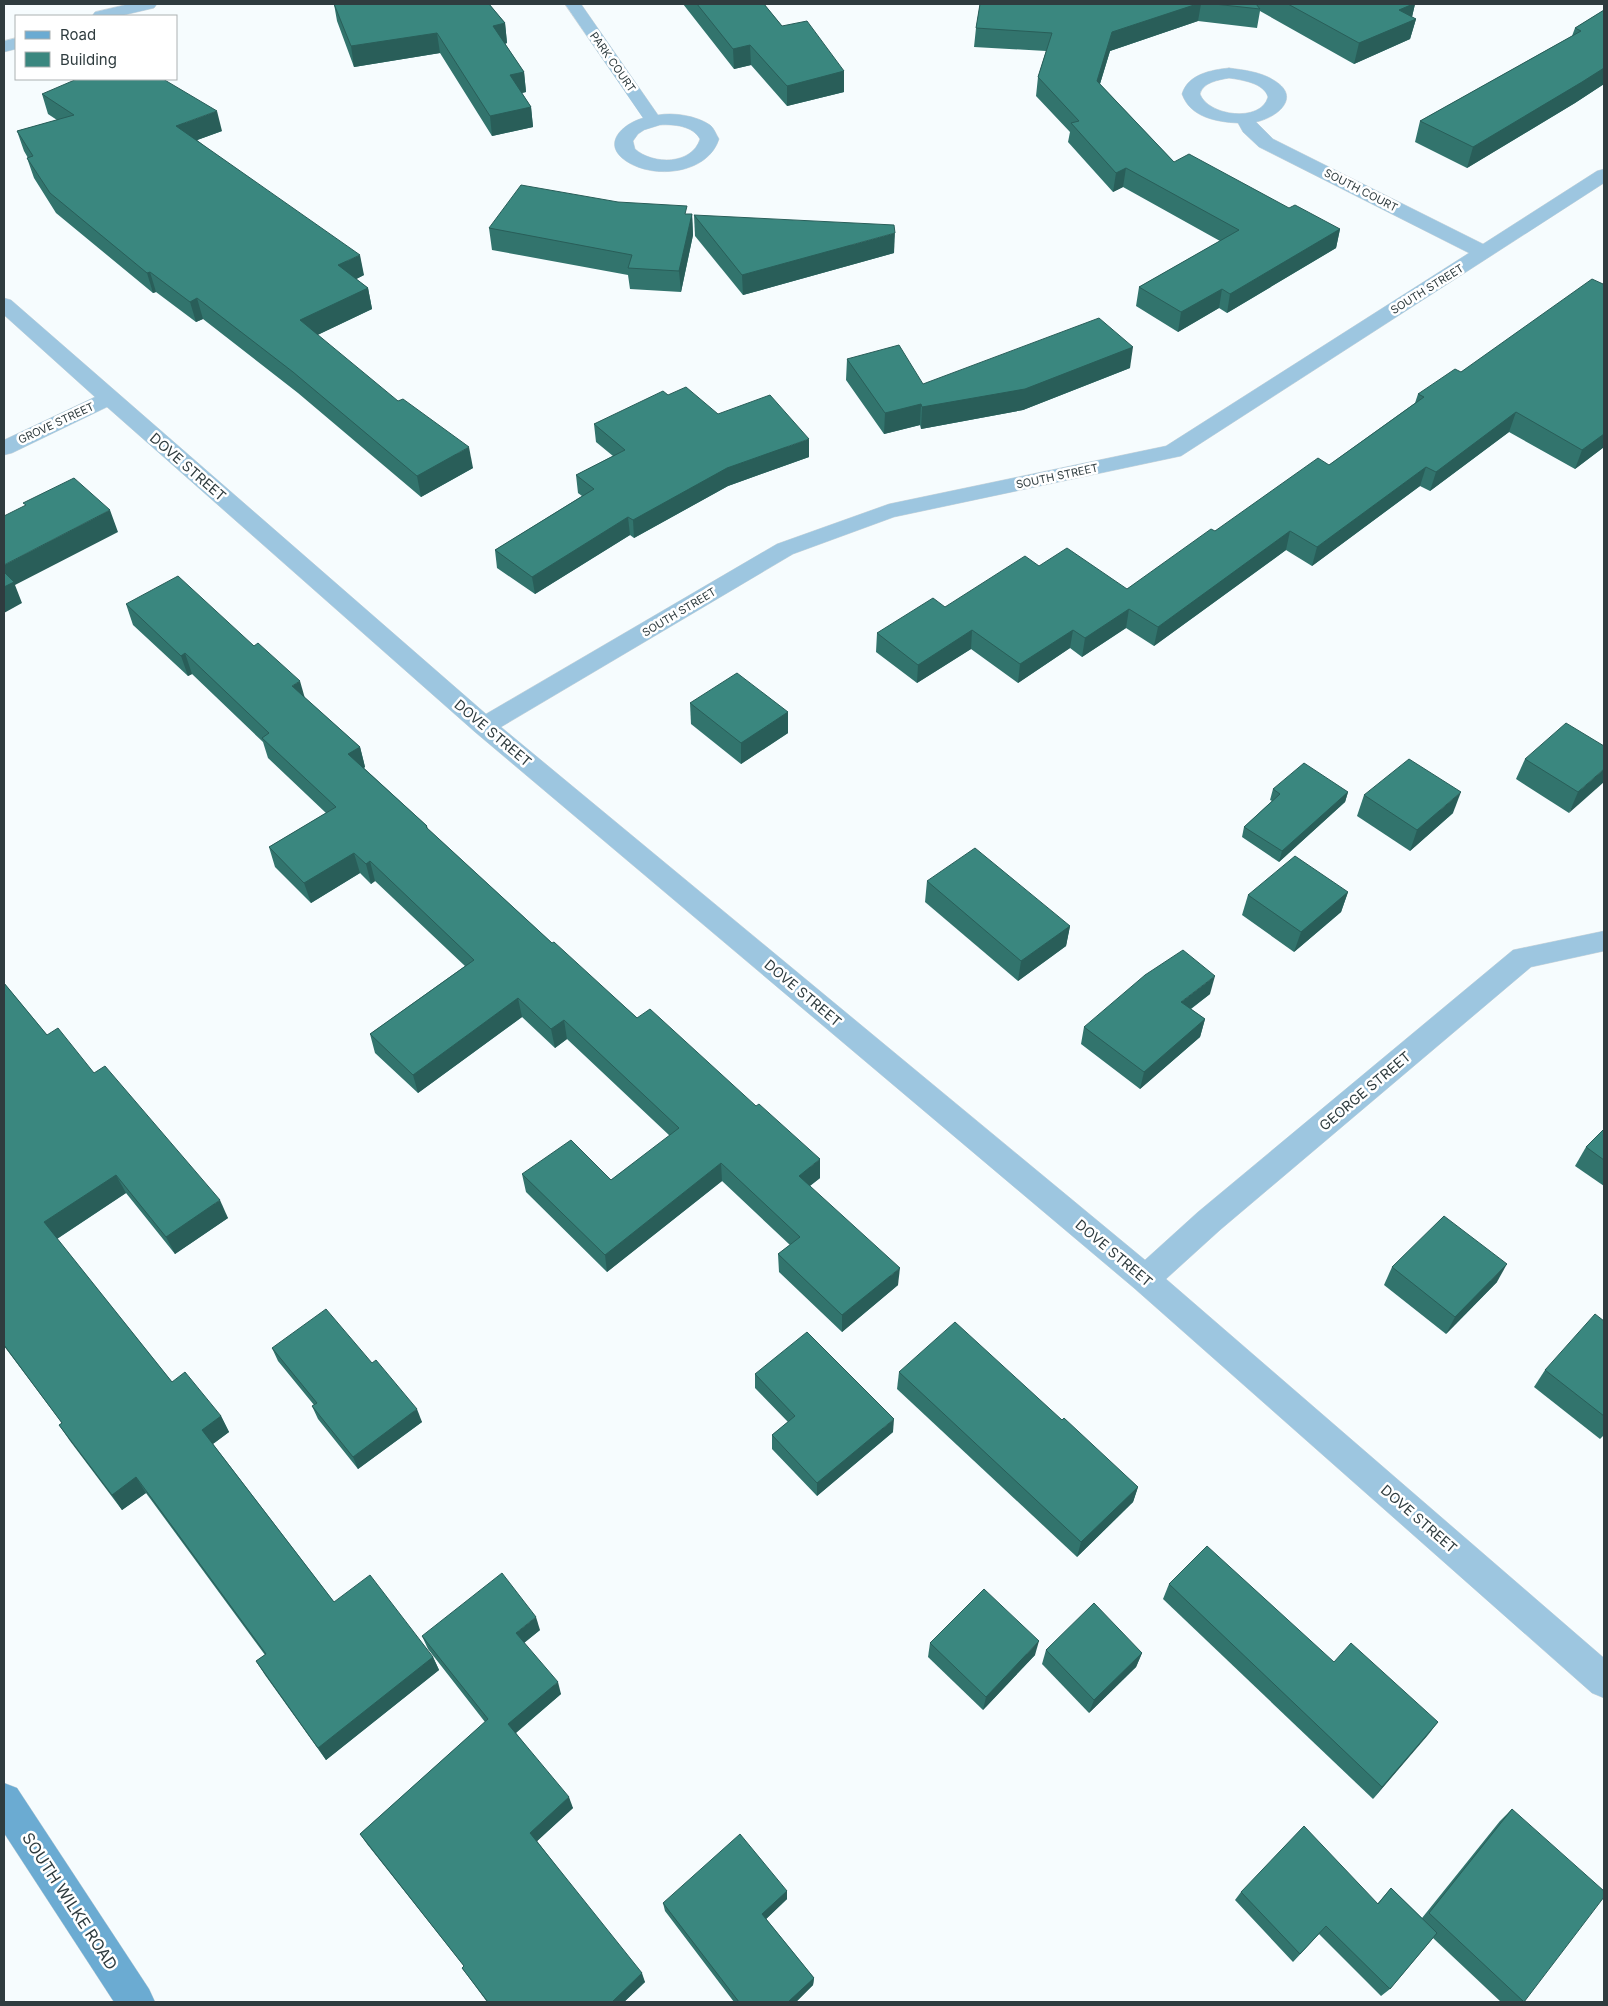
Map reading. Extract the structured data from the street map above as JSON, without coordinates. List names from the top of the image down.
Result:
{
  "streets": {
    "main road": ["SOUTH WILKE ROAD"],
    "street": [
      "PARK COURT",
      "SOUTH COURT",
      "SOUTH STREET",
      "GROVE STREET",
      "DOVE STREET",
      "GEORGE STREET"
    ]
  },
  "crossings": [
    ["SOUTH COURT", "SOUTH STREET"],
    ["SOUTH STREET", "DOVE STREET"],
    ["GROVE STREET", "DOVE STREET"],
    ["DOVE STREET", "GEORGE STREET"]
  ],
  "legend": ["Road", "Building"]
}
